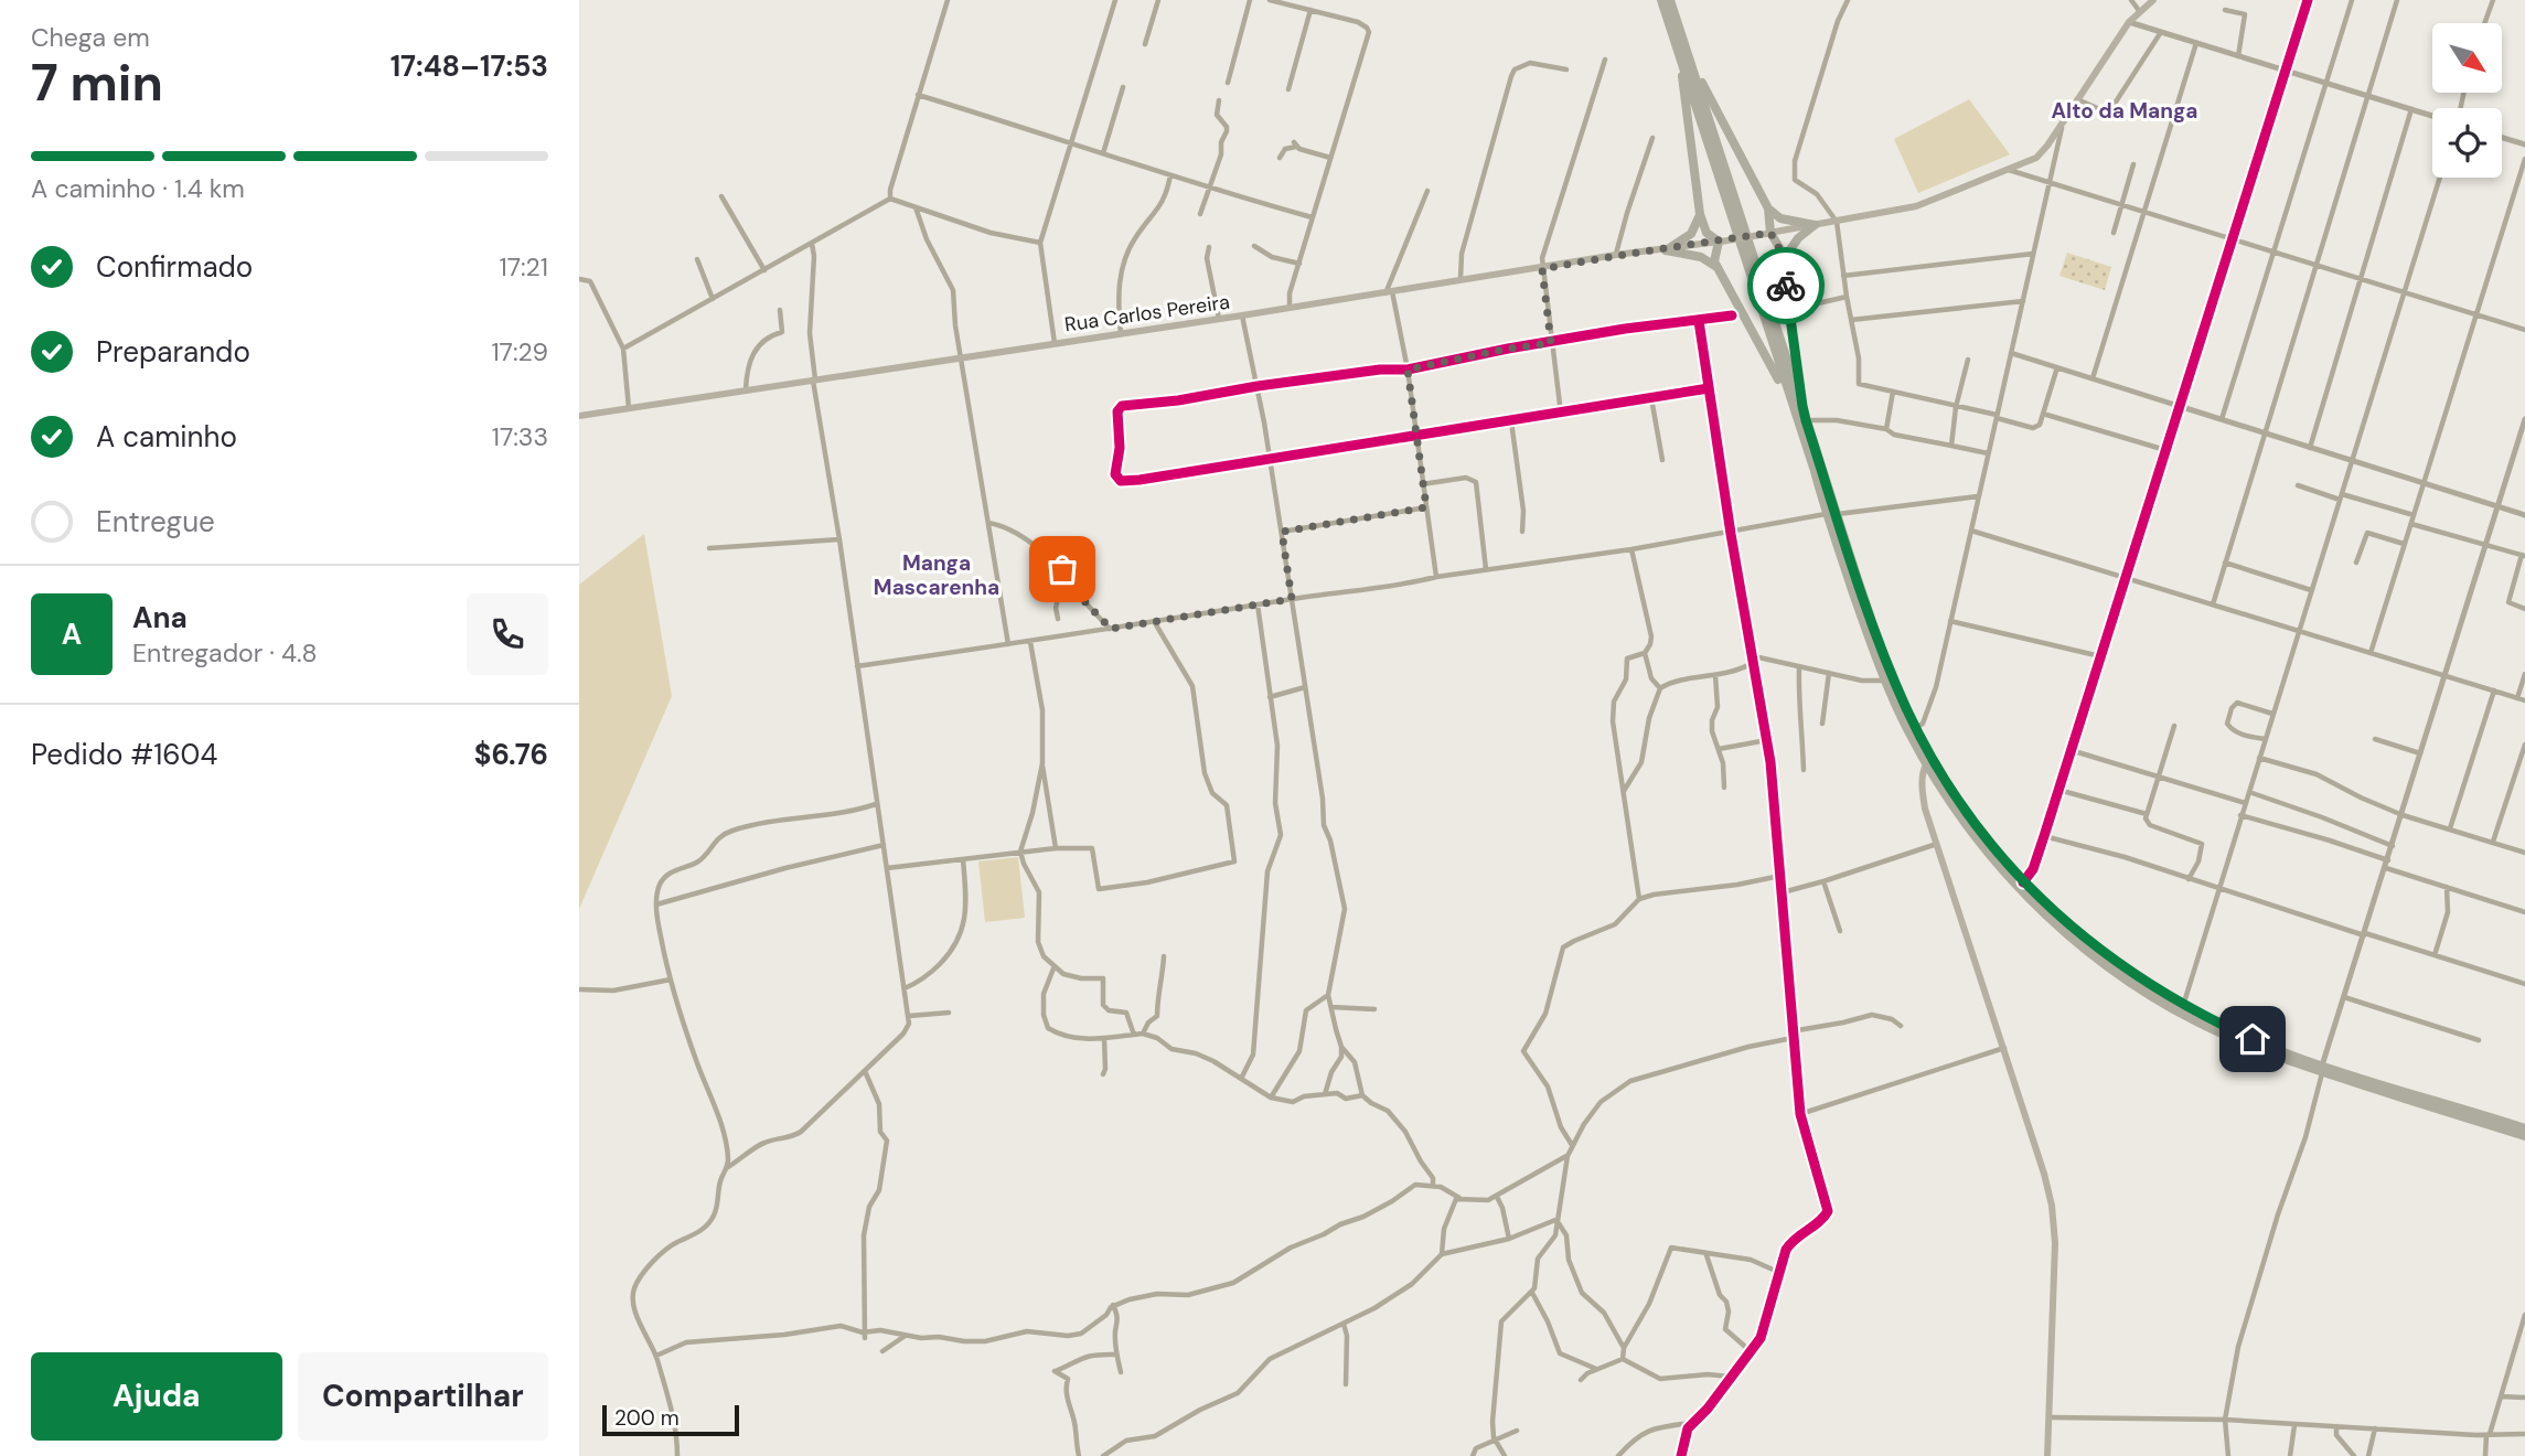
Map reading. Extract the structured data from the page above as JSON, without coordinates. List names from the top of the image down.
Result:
{
  "streets": {
    "main road": ["Rua Carlos Pereira"]
  },
  "districts": ["Alto da Manga", "Manga Mascarenha"],
  "scale_bar": "200 m",
  "north": "bottom right",
  "page": {
    "heading": ["7 min", "Chega em", "17:48–17:53"],
    "panel": [
      "Ana",
      "Entregador · 4.8",
      "Pedido #1604",
      "$6.76"
    ],
    "bar": "A caminho · 1.4 km",
    "list": [
      ["Confirmado", "17:21"],
      ["Preparando", "17:29"],
      ["A caminho", "17:33"],
      "Entregue"
    ],
    "round": "A",
    "buttons": ["Ajuda", "Compartilhar"],
    "scale": "200 m"
  }
}
